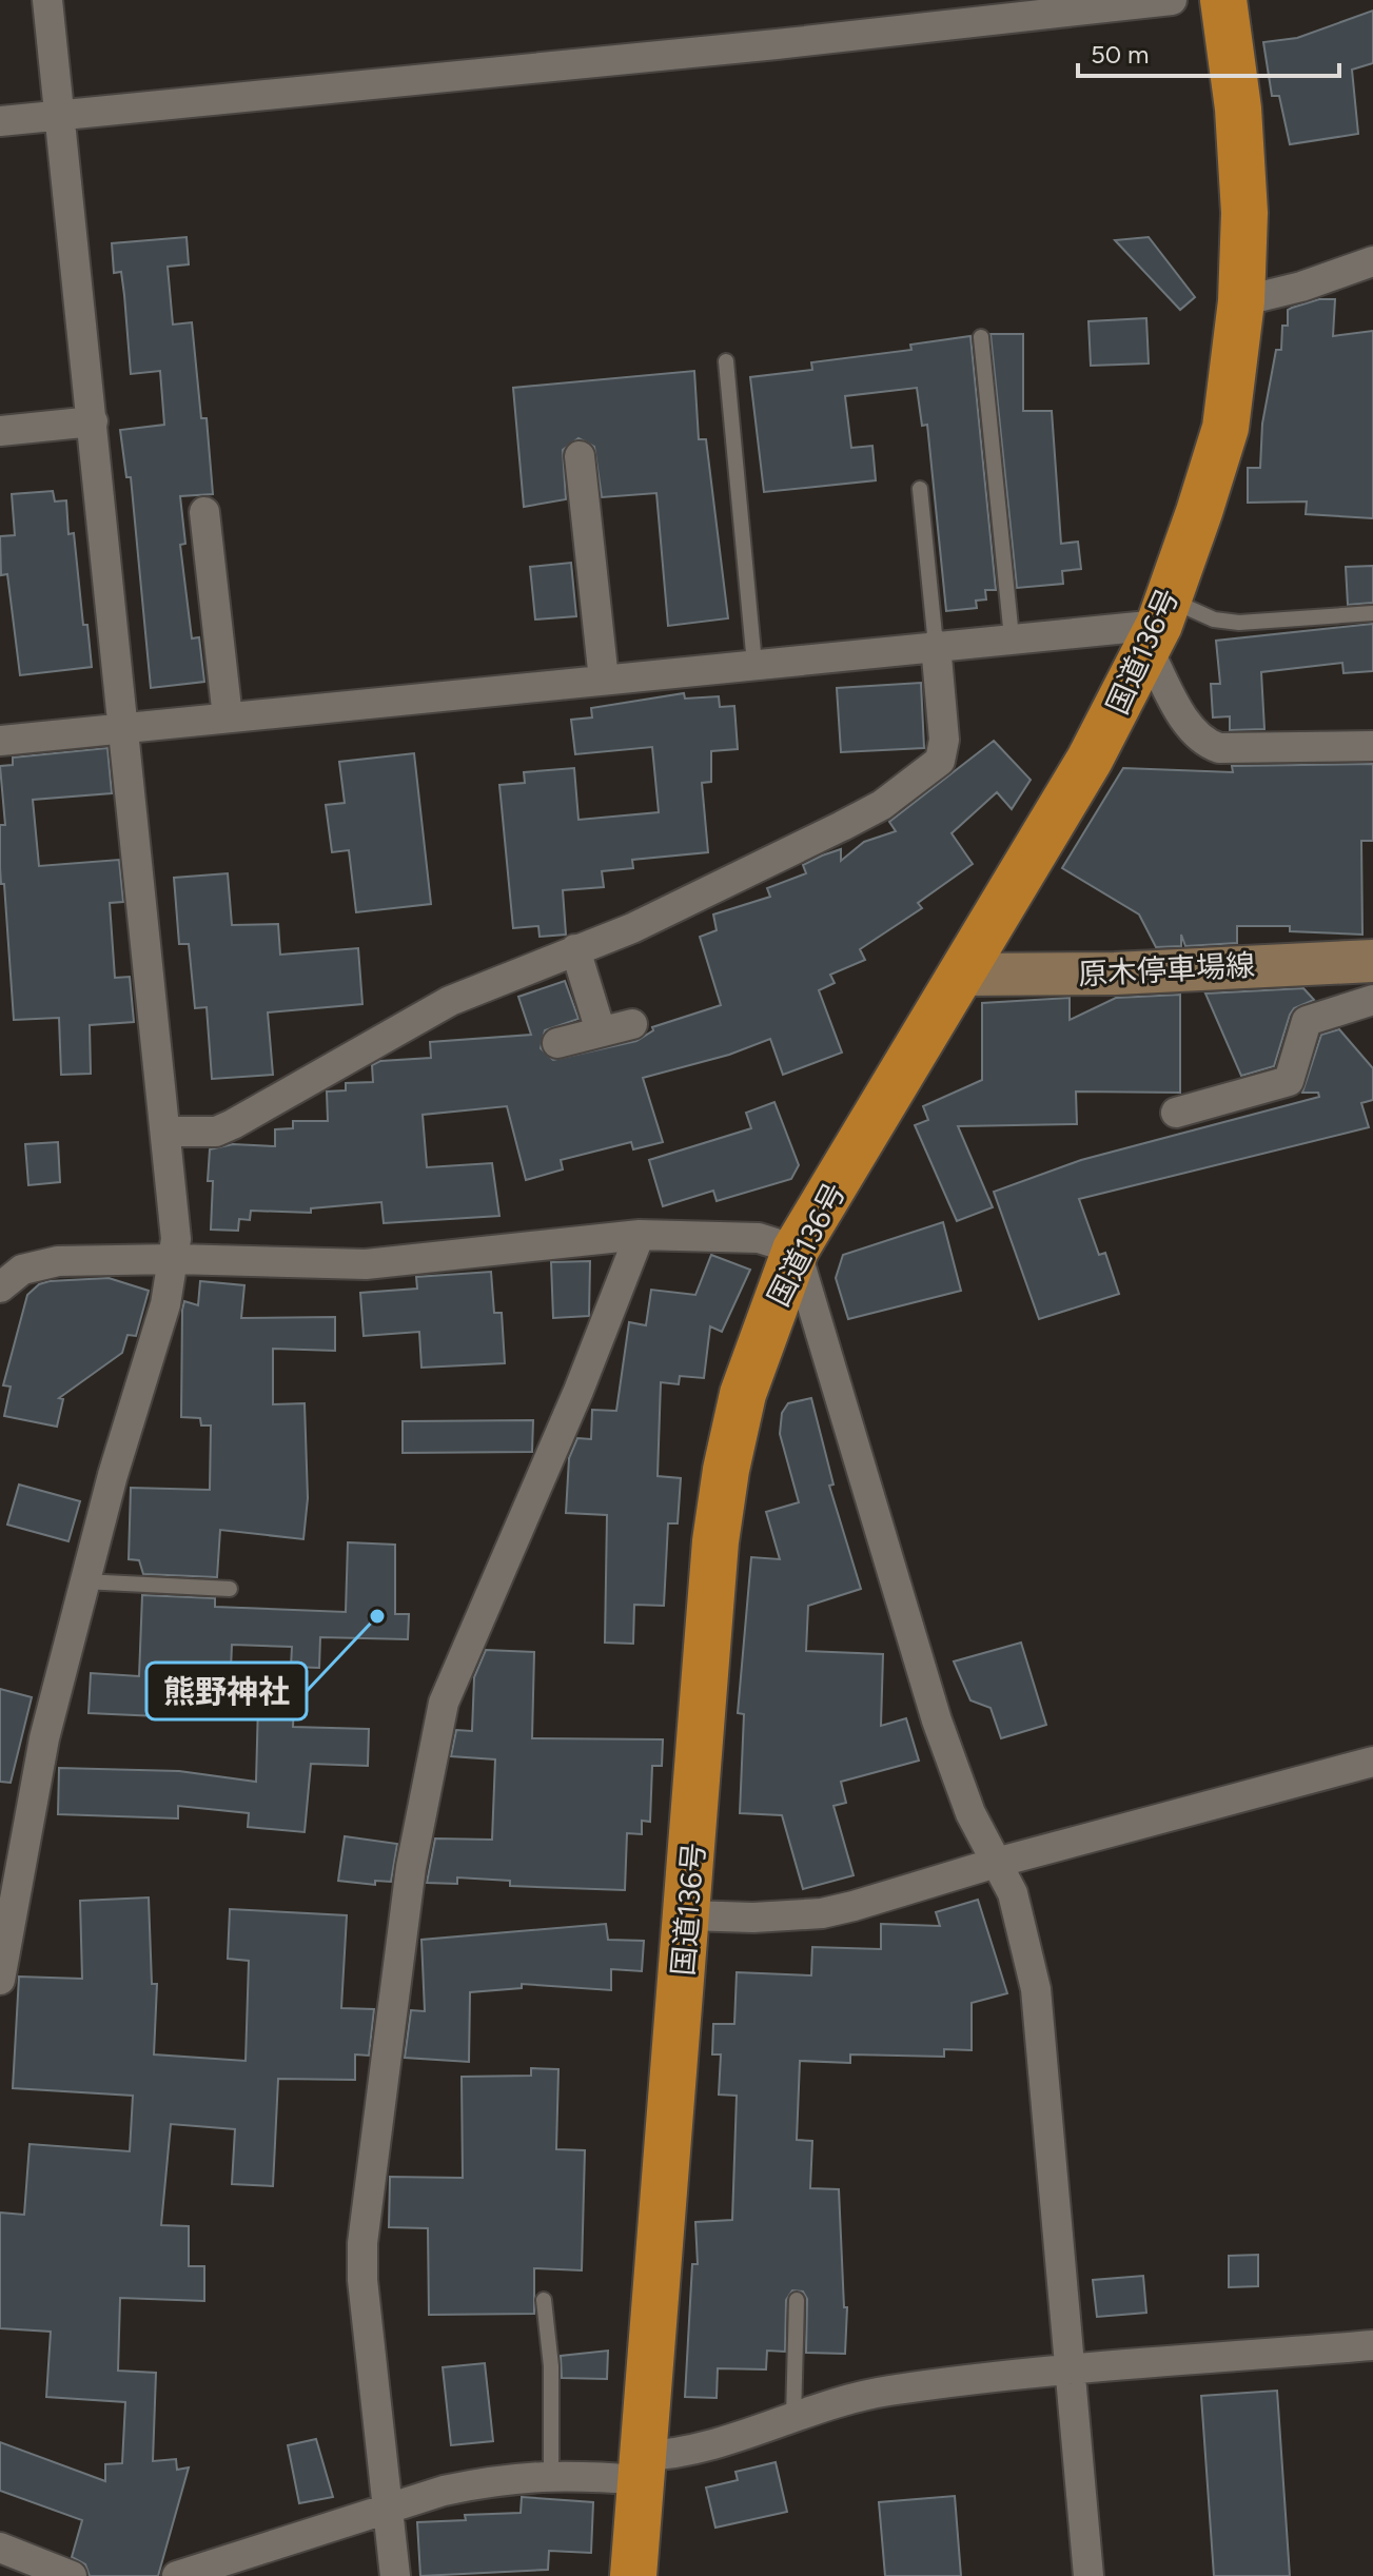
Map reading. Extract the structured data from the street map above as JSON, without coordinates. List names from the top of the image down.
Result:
{
  "streets": {
    "highway": ["国道136号"],
    "main road": ["原木停車場線"]
  },
  "crossings": [
    ["国道136号", "原木停車場線"]
  ],
  "places": ["熊野神社"],
  "scale_bar": "50 m"
}
